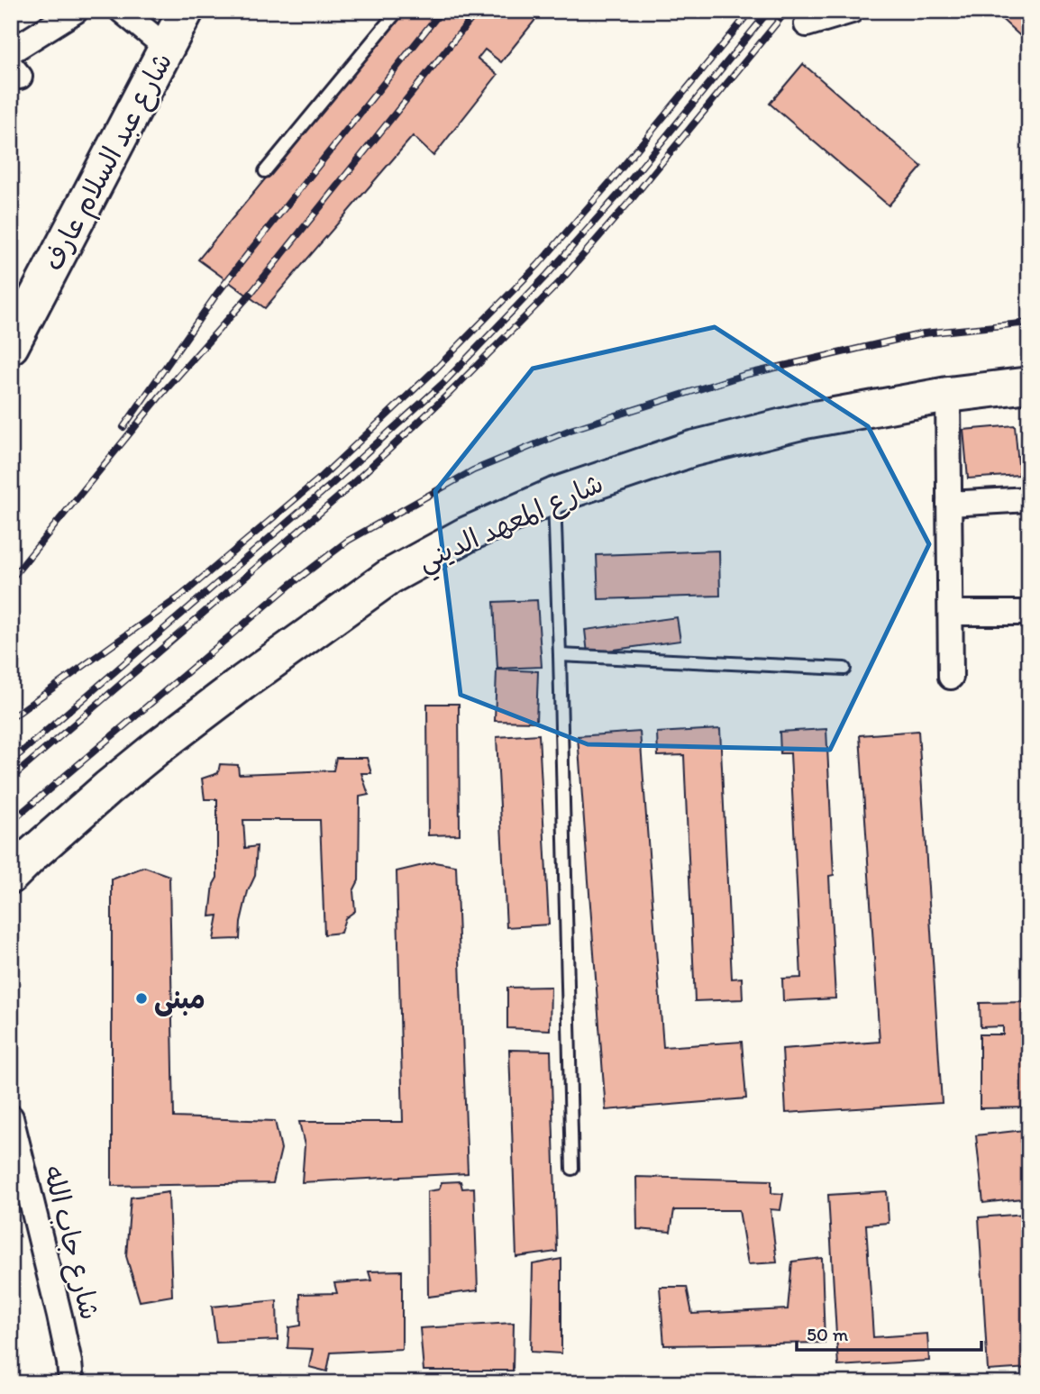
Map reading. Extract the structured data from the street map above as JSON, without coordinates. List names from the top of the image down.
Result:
{
  "streets": {
    "main road": ["شارع عبد السلام عارف", "شارع المعهد الديني"],
    "street": ["شارع جاب الله"]
  },
  "places": ["مبنى"],
  "scale_bar": "50 m"
}
